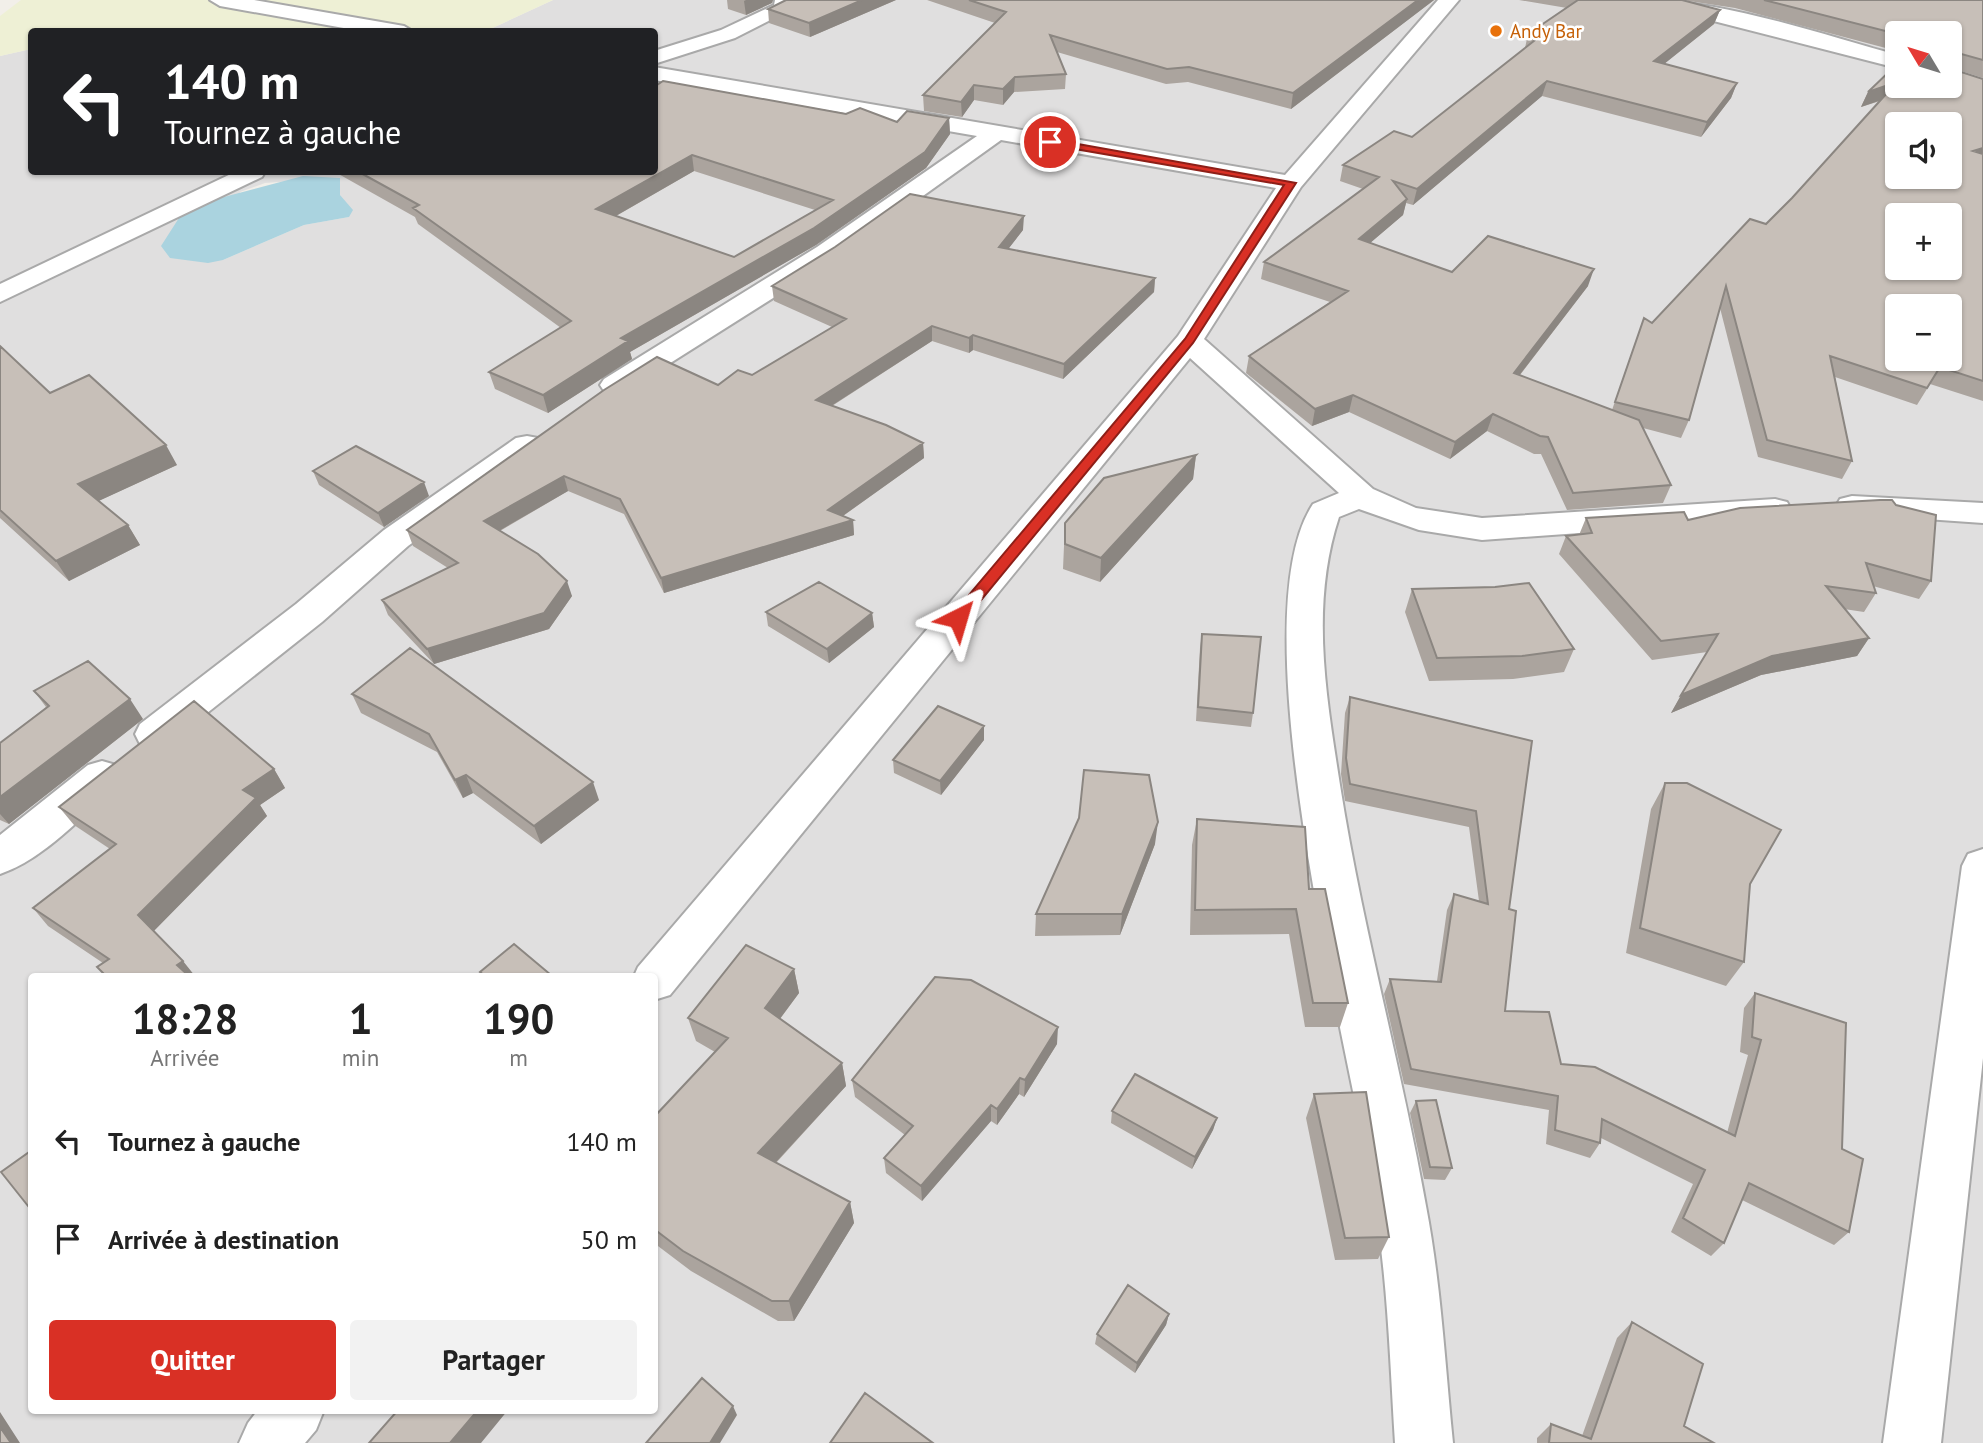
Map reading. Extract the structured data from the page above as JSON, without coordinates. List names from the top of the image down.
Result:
{
  "places": ["Andy Bar"],
  "north": "top left",
  "page": {
    "map_buttons": ["+", "−"],
    "turn": ["140 m", "Tournez à gauche"],
    "eta": [
      "18:28",
      "Arrivée",
      "1",
      "min",
      "190",
      "m"
    ],
    "list": [
      {
        "name": "Tournez à gauche",
        "value": "140 m"
      },
      {
        "name": "Arrivée à destination",
        "value": "50 m"
      }
    ],
    "buttons": ["Quitter", "Partager"]
  }
}
